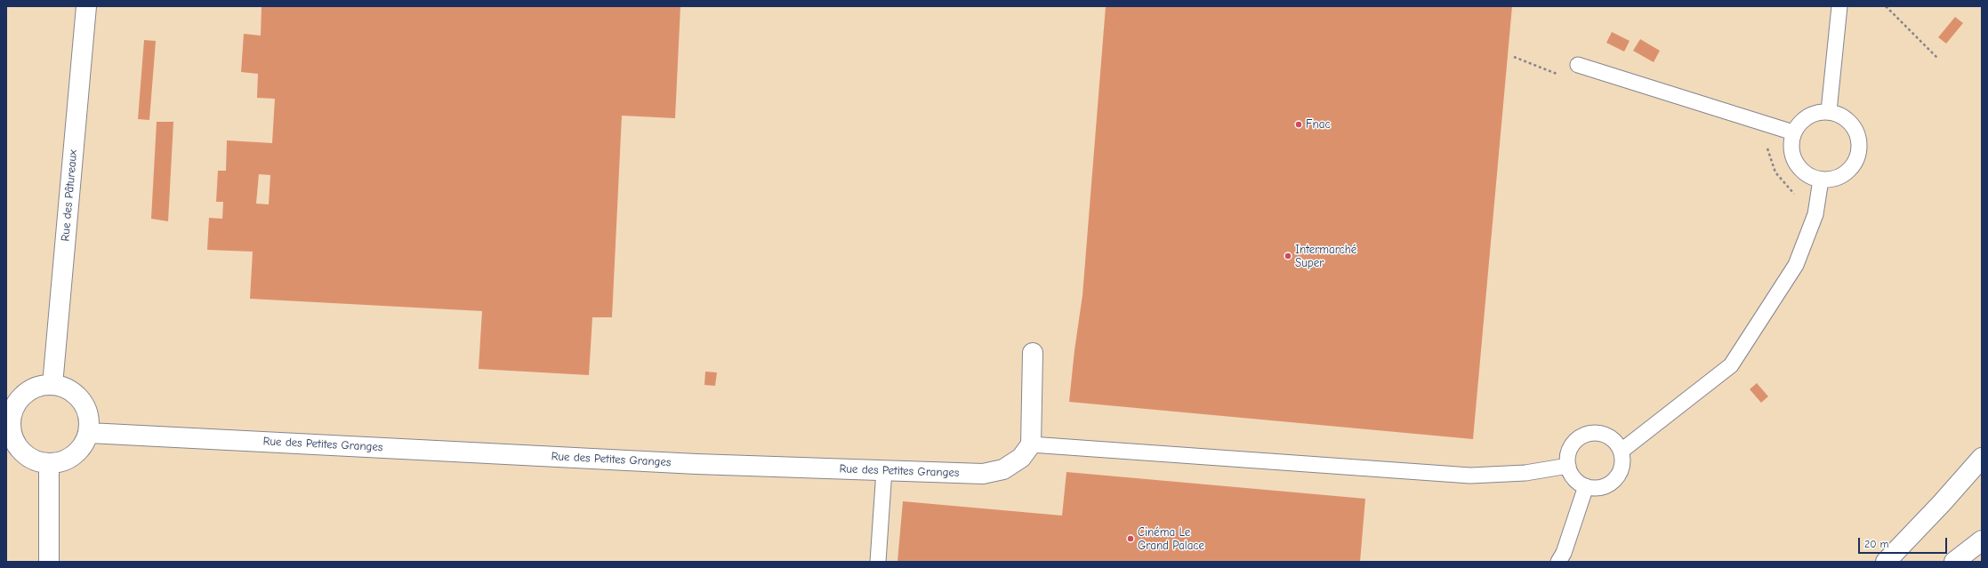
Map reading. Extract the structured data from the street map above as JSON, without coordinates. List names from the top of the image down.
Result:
{
  "streets": {
    "main road": ["Rue des Pâtureaux", "Rue des Petites Granges"]
  },
  "crossings": [
    ["Rue des Pâtureaux", "Rue des Petites Granges"]
  ],
  "places": ["Fnac", "Intermarché Super", "Cinéma Le Grand Palace"],
  "scale_bar": "20 m"
}
